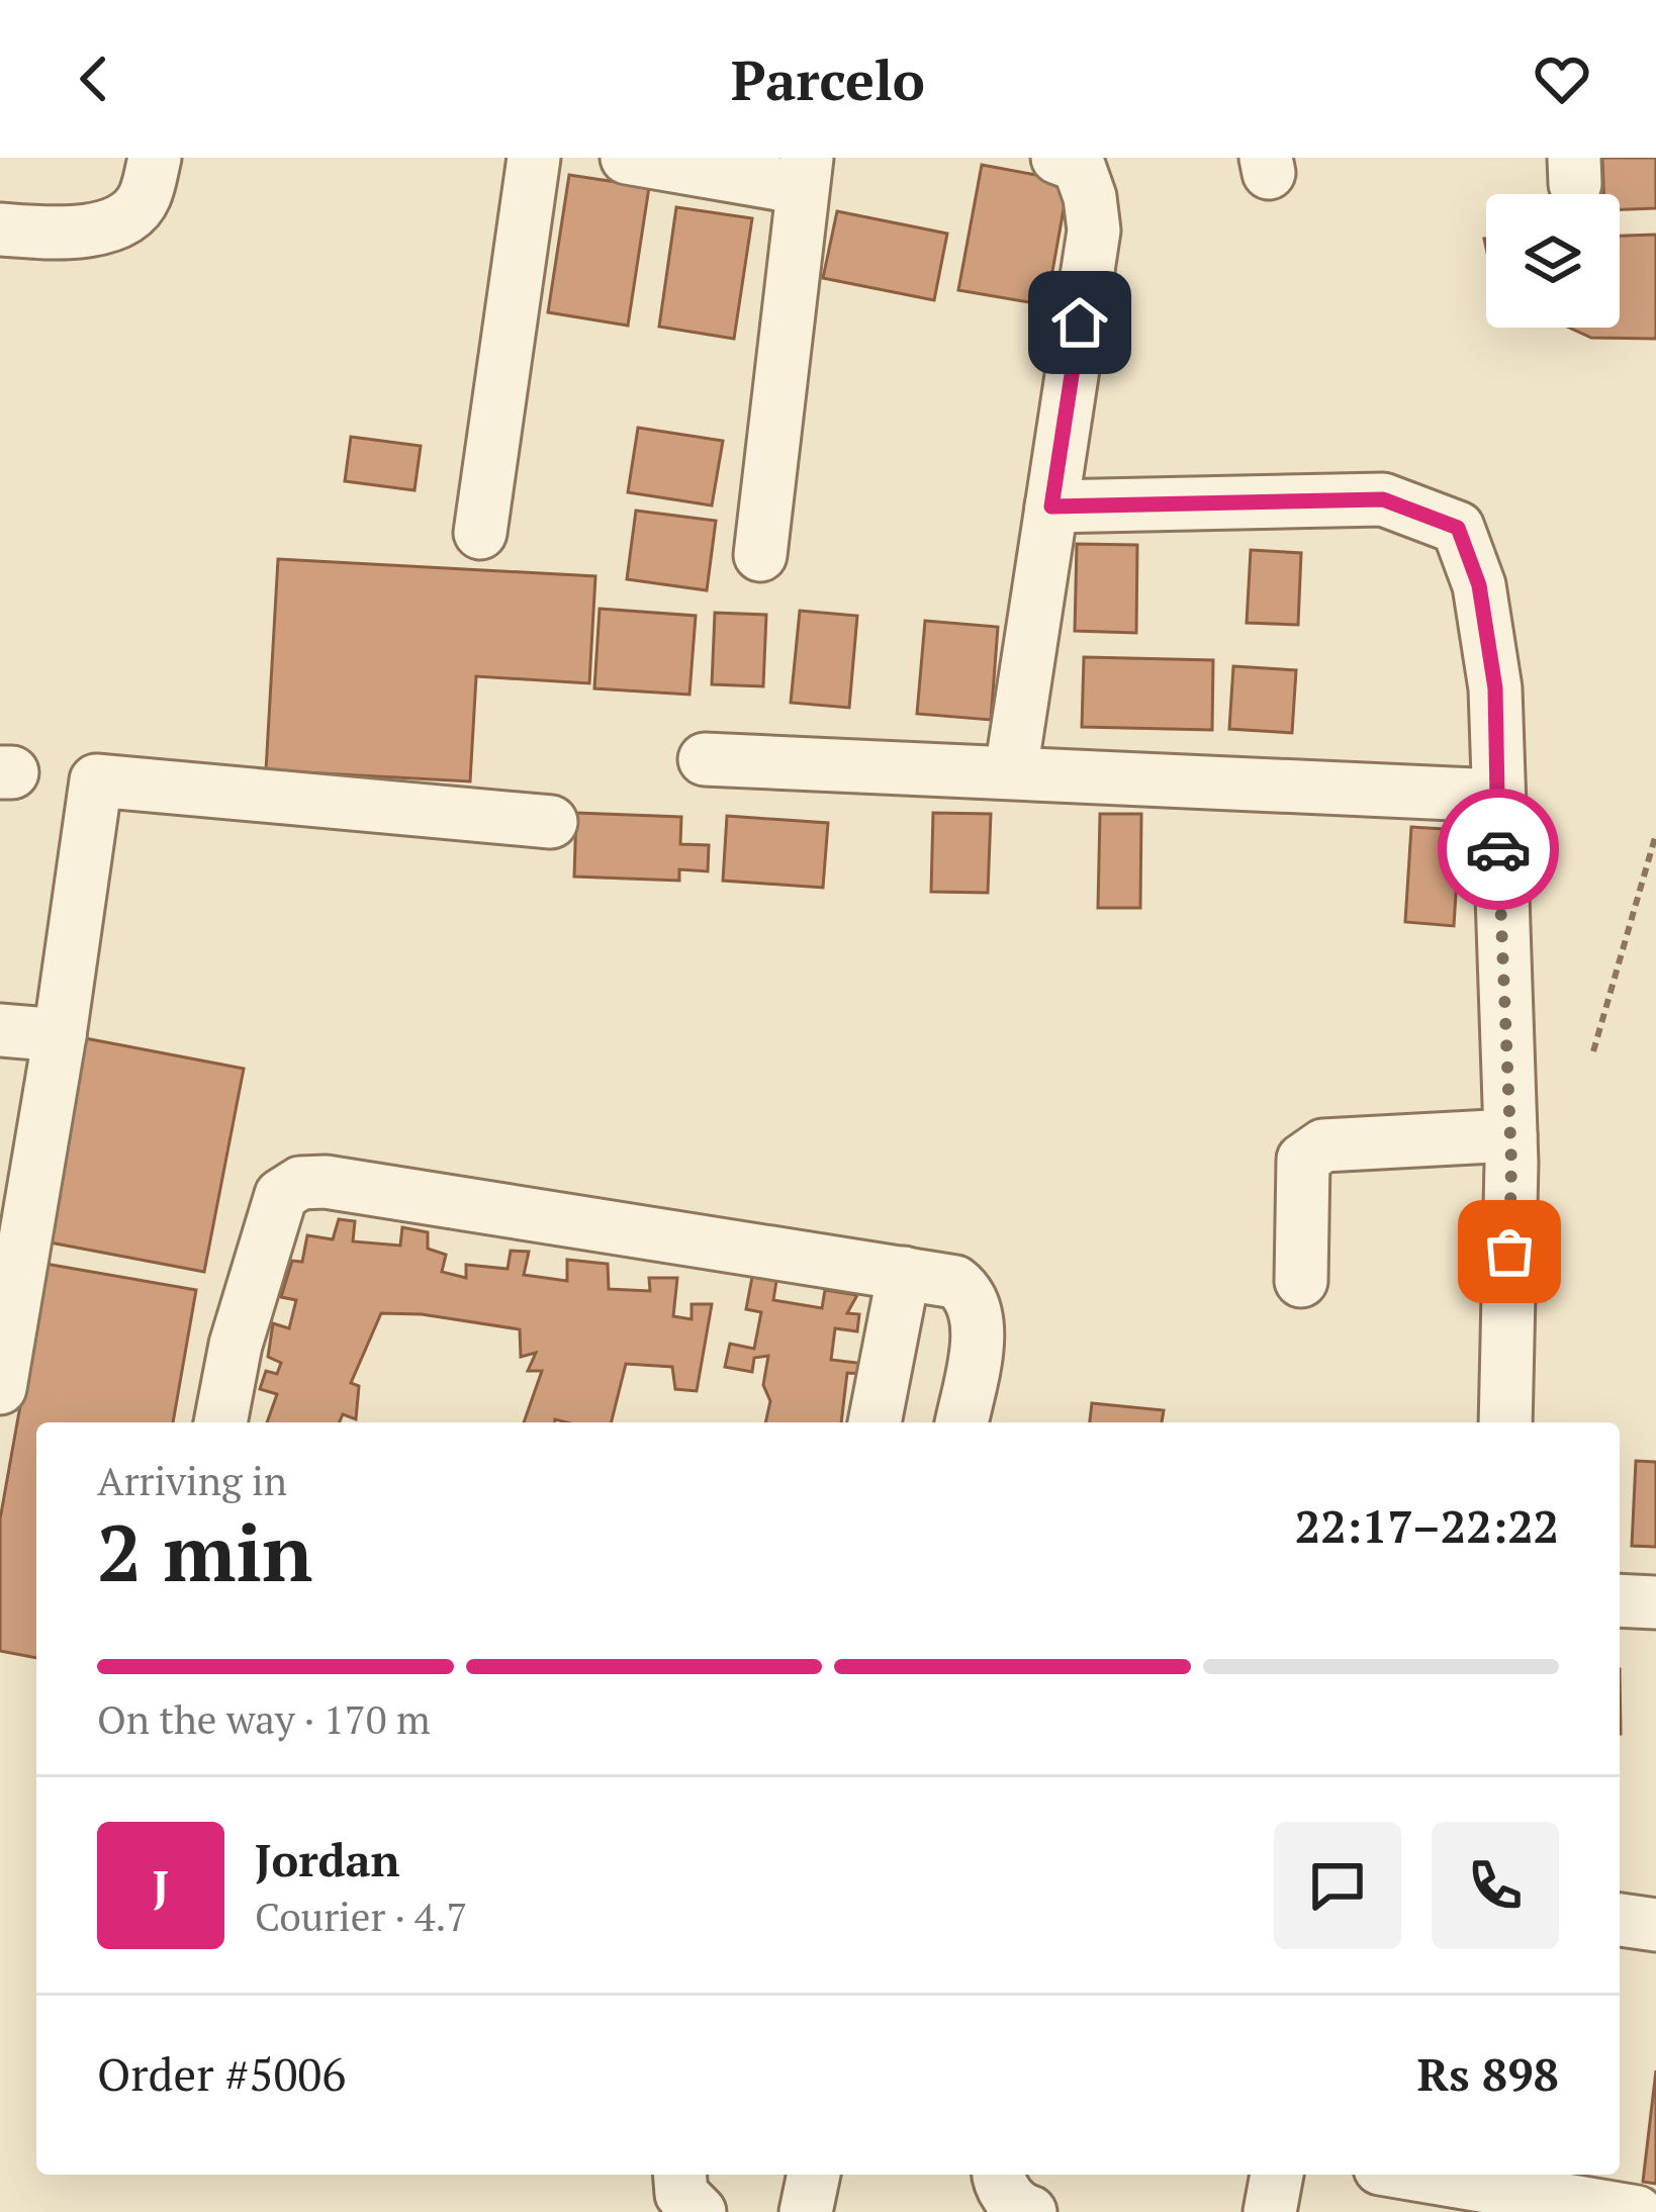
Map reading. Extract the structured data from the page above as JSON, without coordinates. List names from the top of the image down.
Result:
{
  "page": {
    "header": "Parcelo",
    "heading": ["2 min", "Arriving in", "22:17–22:22"],
    "panel": [
      "Jordan",
      "Courier · 4.7",
      "Order #5006",
      "Rs 898"
    ],
    "bar": "On the way · 170 m",
    "round": "J"
  }
}
